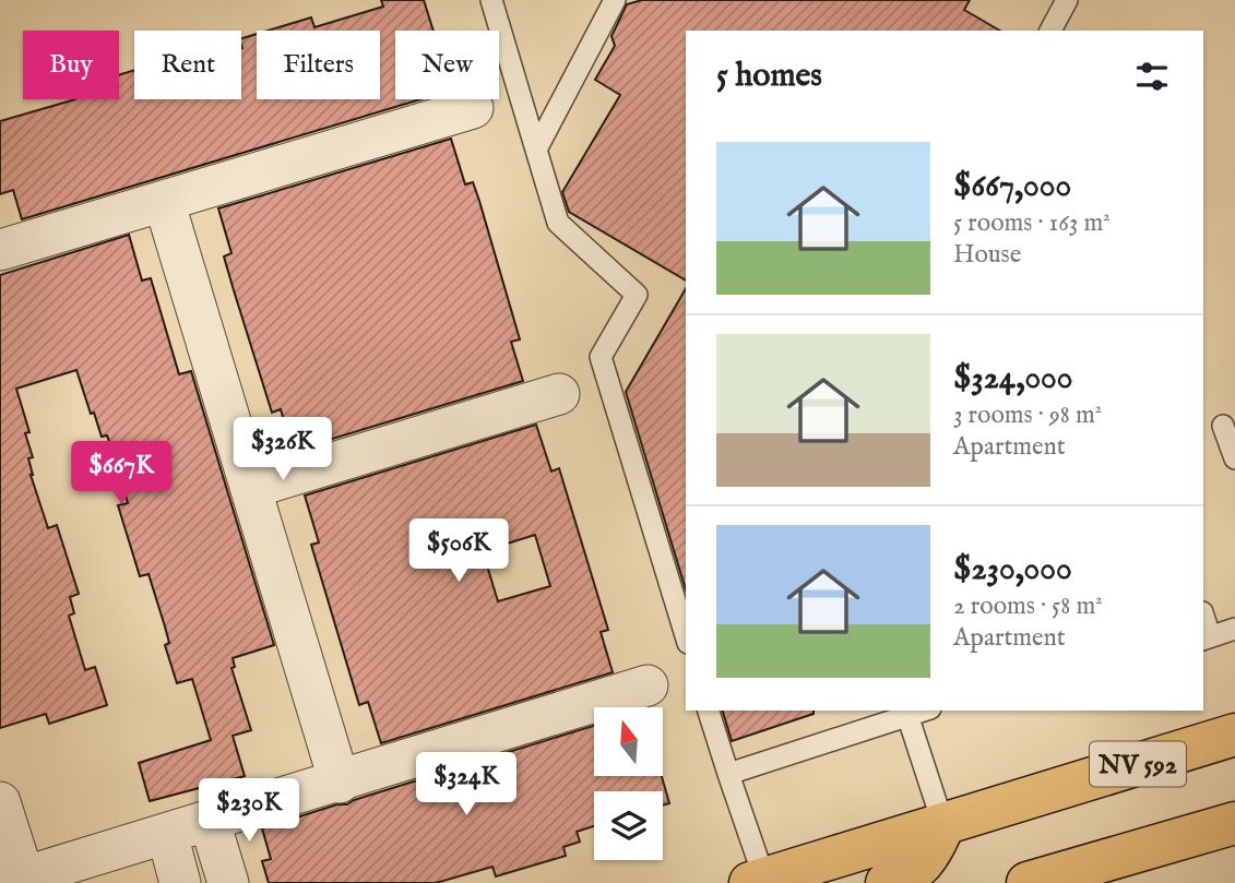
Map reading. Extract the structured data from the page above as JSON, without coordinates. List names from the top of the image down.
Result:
{
  "streets": {
    "main road": ["NV 592"]
  },
  "north": "top",
  "page": {
    "chip": [
      "Buy",
      "Rent",
      "Filters",
      "New"
    ],
    "heading": "5 homes",
    "list": [
      {
        "name": "$667,000",
        "note": "5 rooms · 163 m² · House"
      },
      {
        "name": "$324,000",
        "note": "3 rooms · 98 m² · Apartment"
      },
      {
        "name": "$230,000",
        "note": "2 rooms · 58 m² · Apartment"
      }
    ],
    "price": [
      "$326K",
      "$667K",
      "$506K",
      "$324K",
      "$230K"
    ]
  }
}
